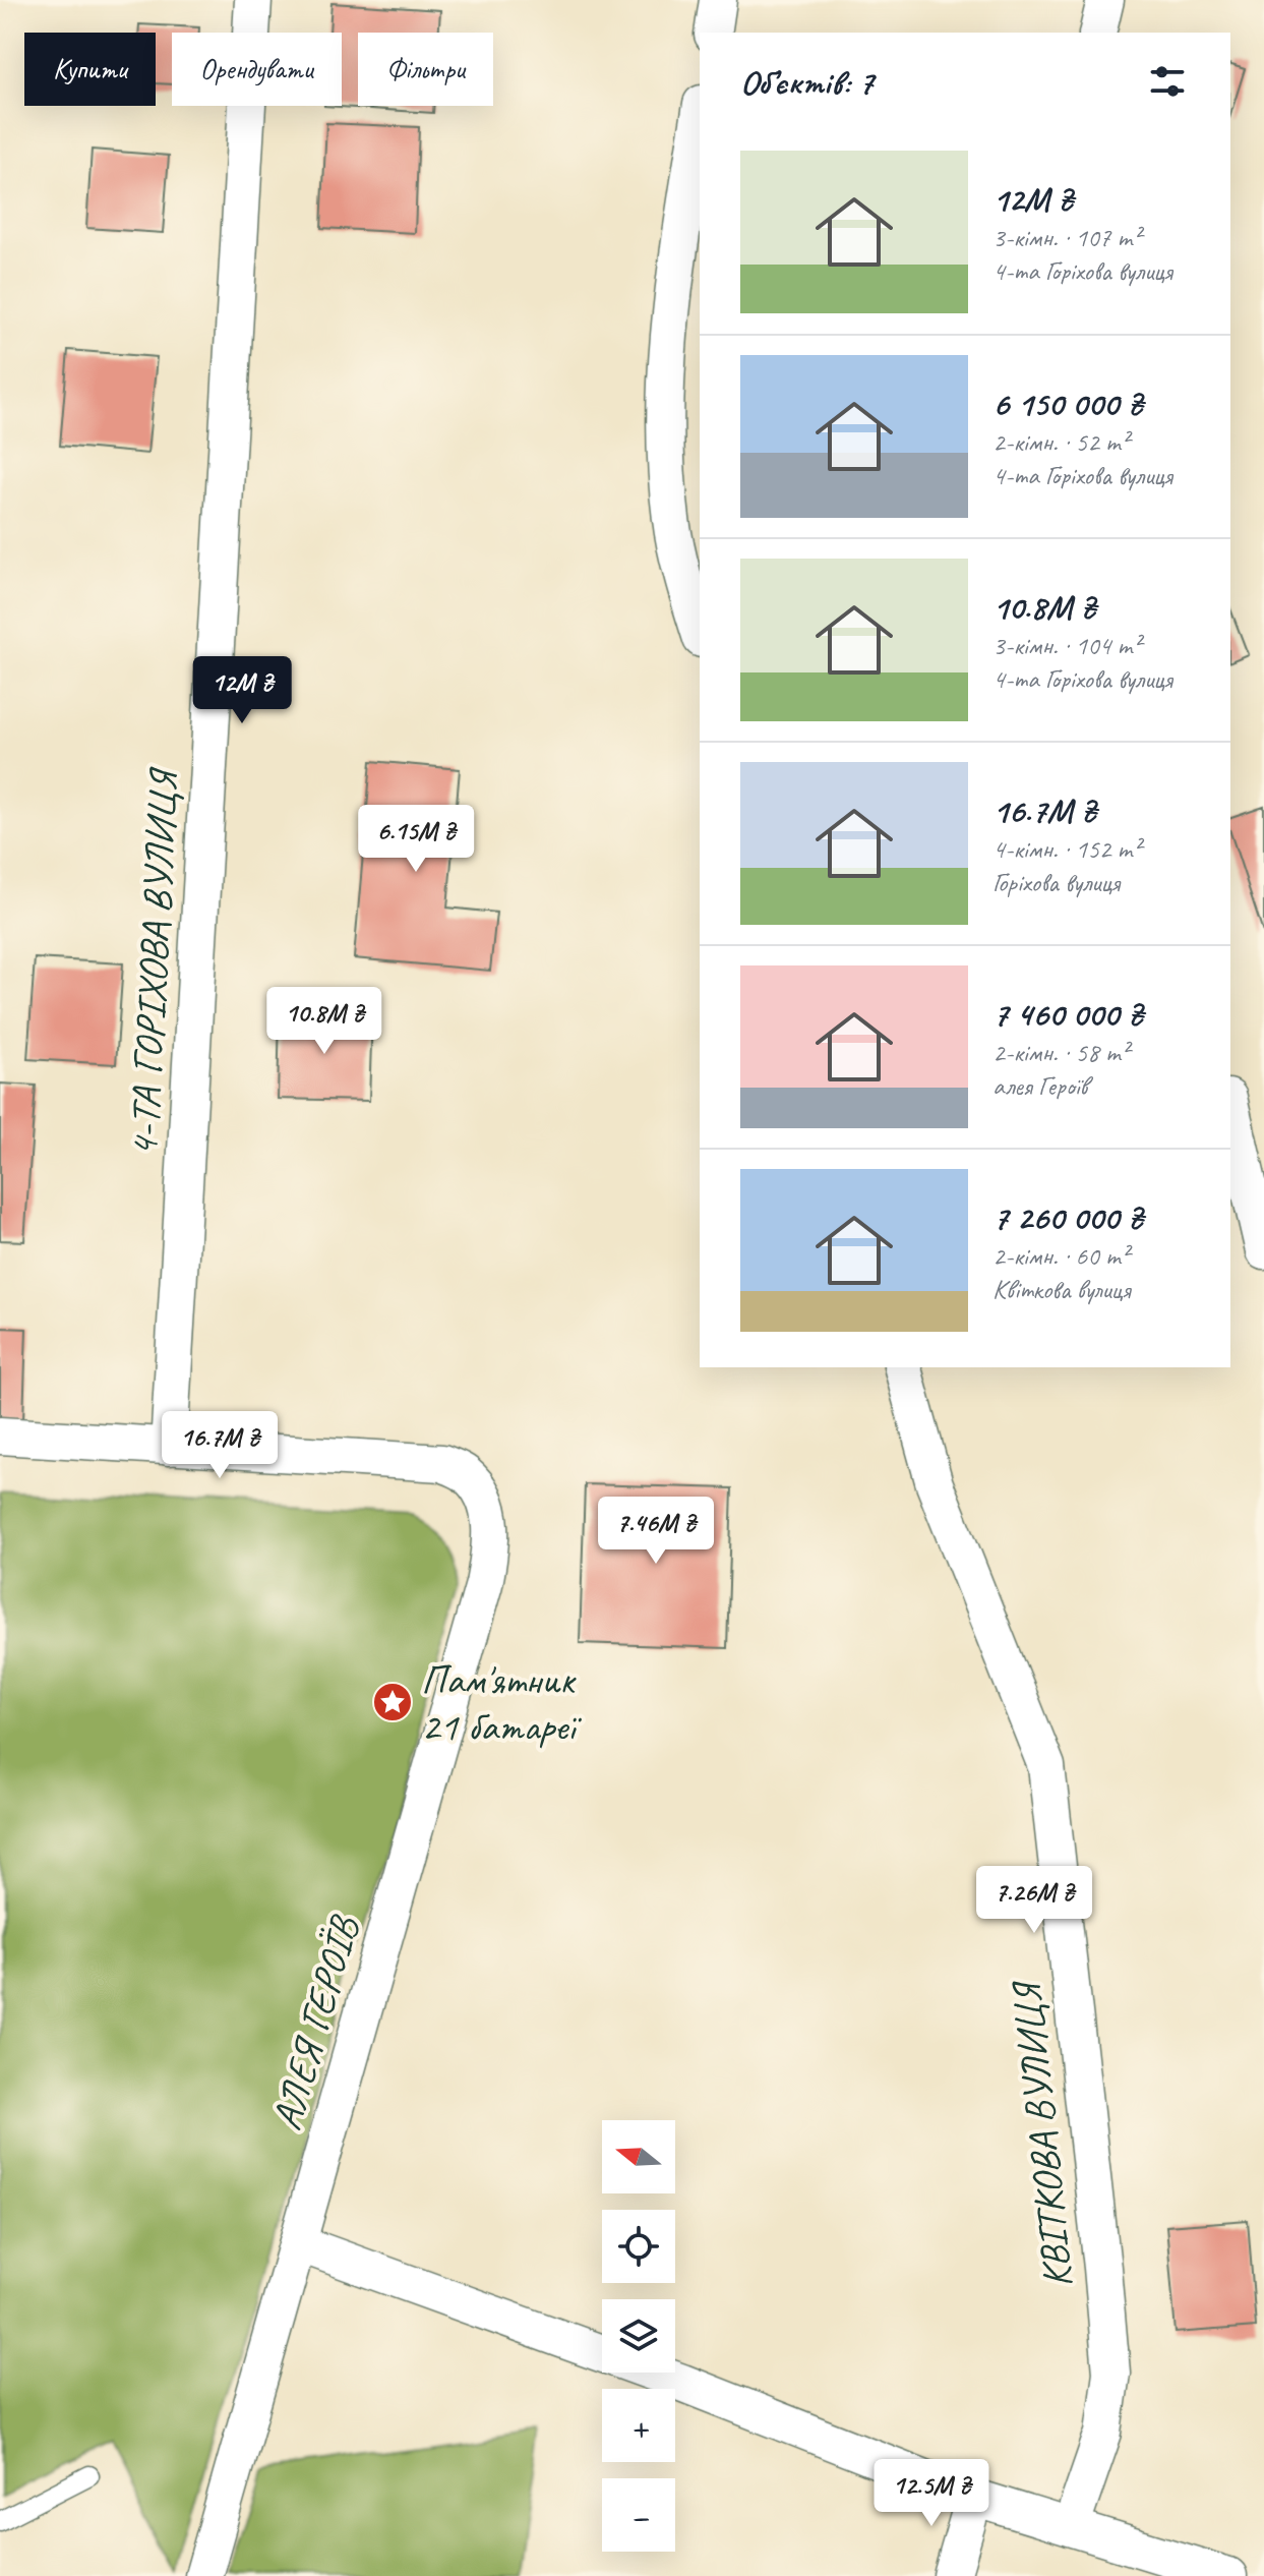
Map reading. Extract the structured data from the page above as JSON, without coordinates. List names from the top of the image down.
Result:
{
  "streets": {
    "street": ["4-ТА ГОРІХОВА ВУЛИЦЯ", "АЛЕЯ ГЕРОЇВ", "КВІТКОВА ВУЛИЦЯ"]
  },
  "crossings": [
    ["4-ТА ГОРІХОВА ВУЛИЦЯ", "АЛЕЯ ГЕРОЇВ"]
  ],
  "places": {
    "place": ["Пам'ятник 21 батареї"]
  },
  "north": "left",
  "page": {
    "chip": ["Купити", "Орендувати", "Фільтри"],
    "heading": "Об’єктів: 7",
    "list": [
      {
        "name": "12M ₴",
        "note": "3-кімн. · 107 m² · 4-та Горіхова вулиця"
      },
      {
        "name": "6 150 000 ₴",
        "note": "2-кімн. · 52 m² · 4-та Горіхова вулиця"
      },
      {
        "name": "10.8M ₴",
        "note": "3-кімн. · 104 m² · 4-та Горіхова вулиця"
      },
      {
        "name": "16.7M ₴",
        "note": "4-кімн. · 152 m² · Горіхова вулиця"
      },
      {
        "name": "7 460 000 ₴",
        "note": "2-кімн. · 58 m² · алея Героїв"
      },
      {
        "name": "7 260 000 ₴",
        "note": "2-кімн. · 60 m² · Квіткова вулиця"
      }
    ],
    "price": [
      "12M ₴",
      "6.15M ₴",
      "10.8M ₴",
      "16.7M ₴",
      "7.46M ₴",
      "7.26M ₴",
      "12.5M ₴"
    ],
    "map_buttons": ["+", "−"]
  }
}
